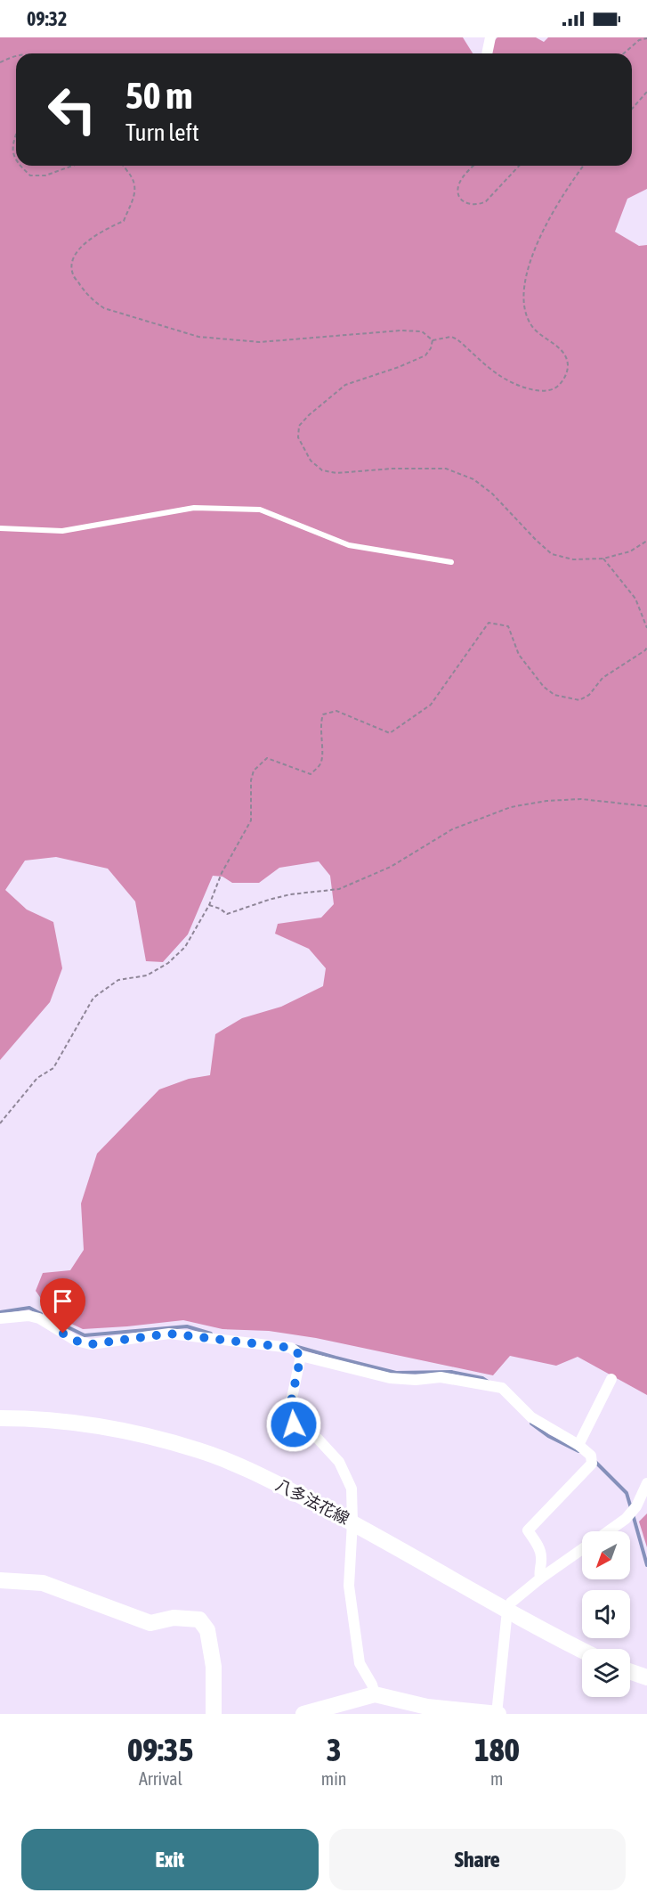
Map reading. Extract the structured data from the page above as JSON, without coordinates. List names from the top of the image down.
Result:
{
  "streets": {
    "main road": ["八多法花線"]
  },
  "north": "bottom left",
  "page": {
    "status": "09:32",
    "turn": ["50 m", "Turn left"],
    "eta": [
      "09:35",
      "Arrival",
      "3",
      "min",
      "180",
      "m"
    ],
    "buttons": ["Exit", "Share"]
  }
}
